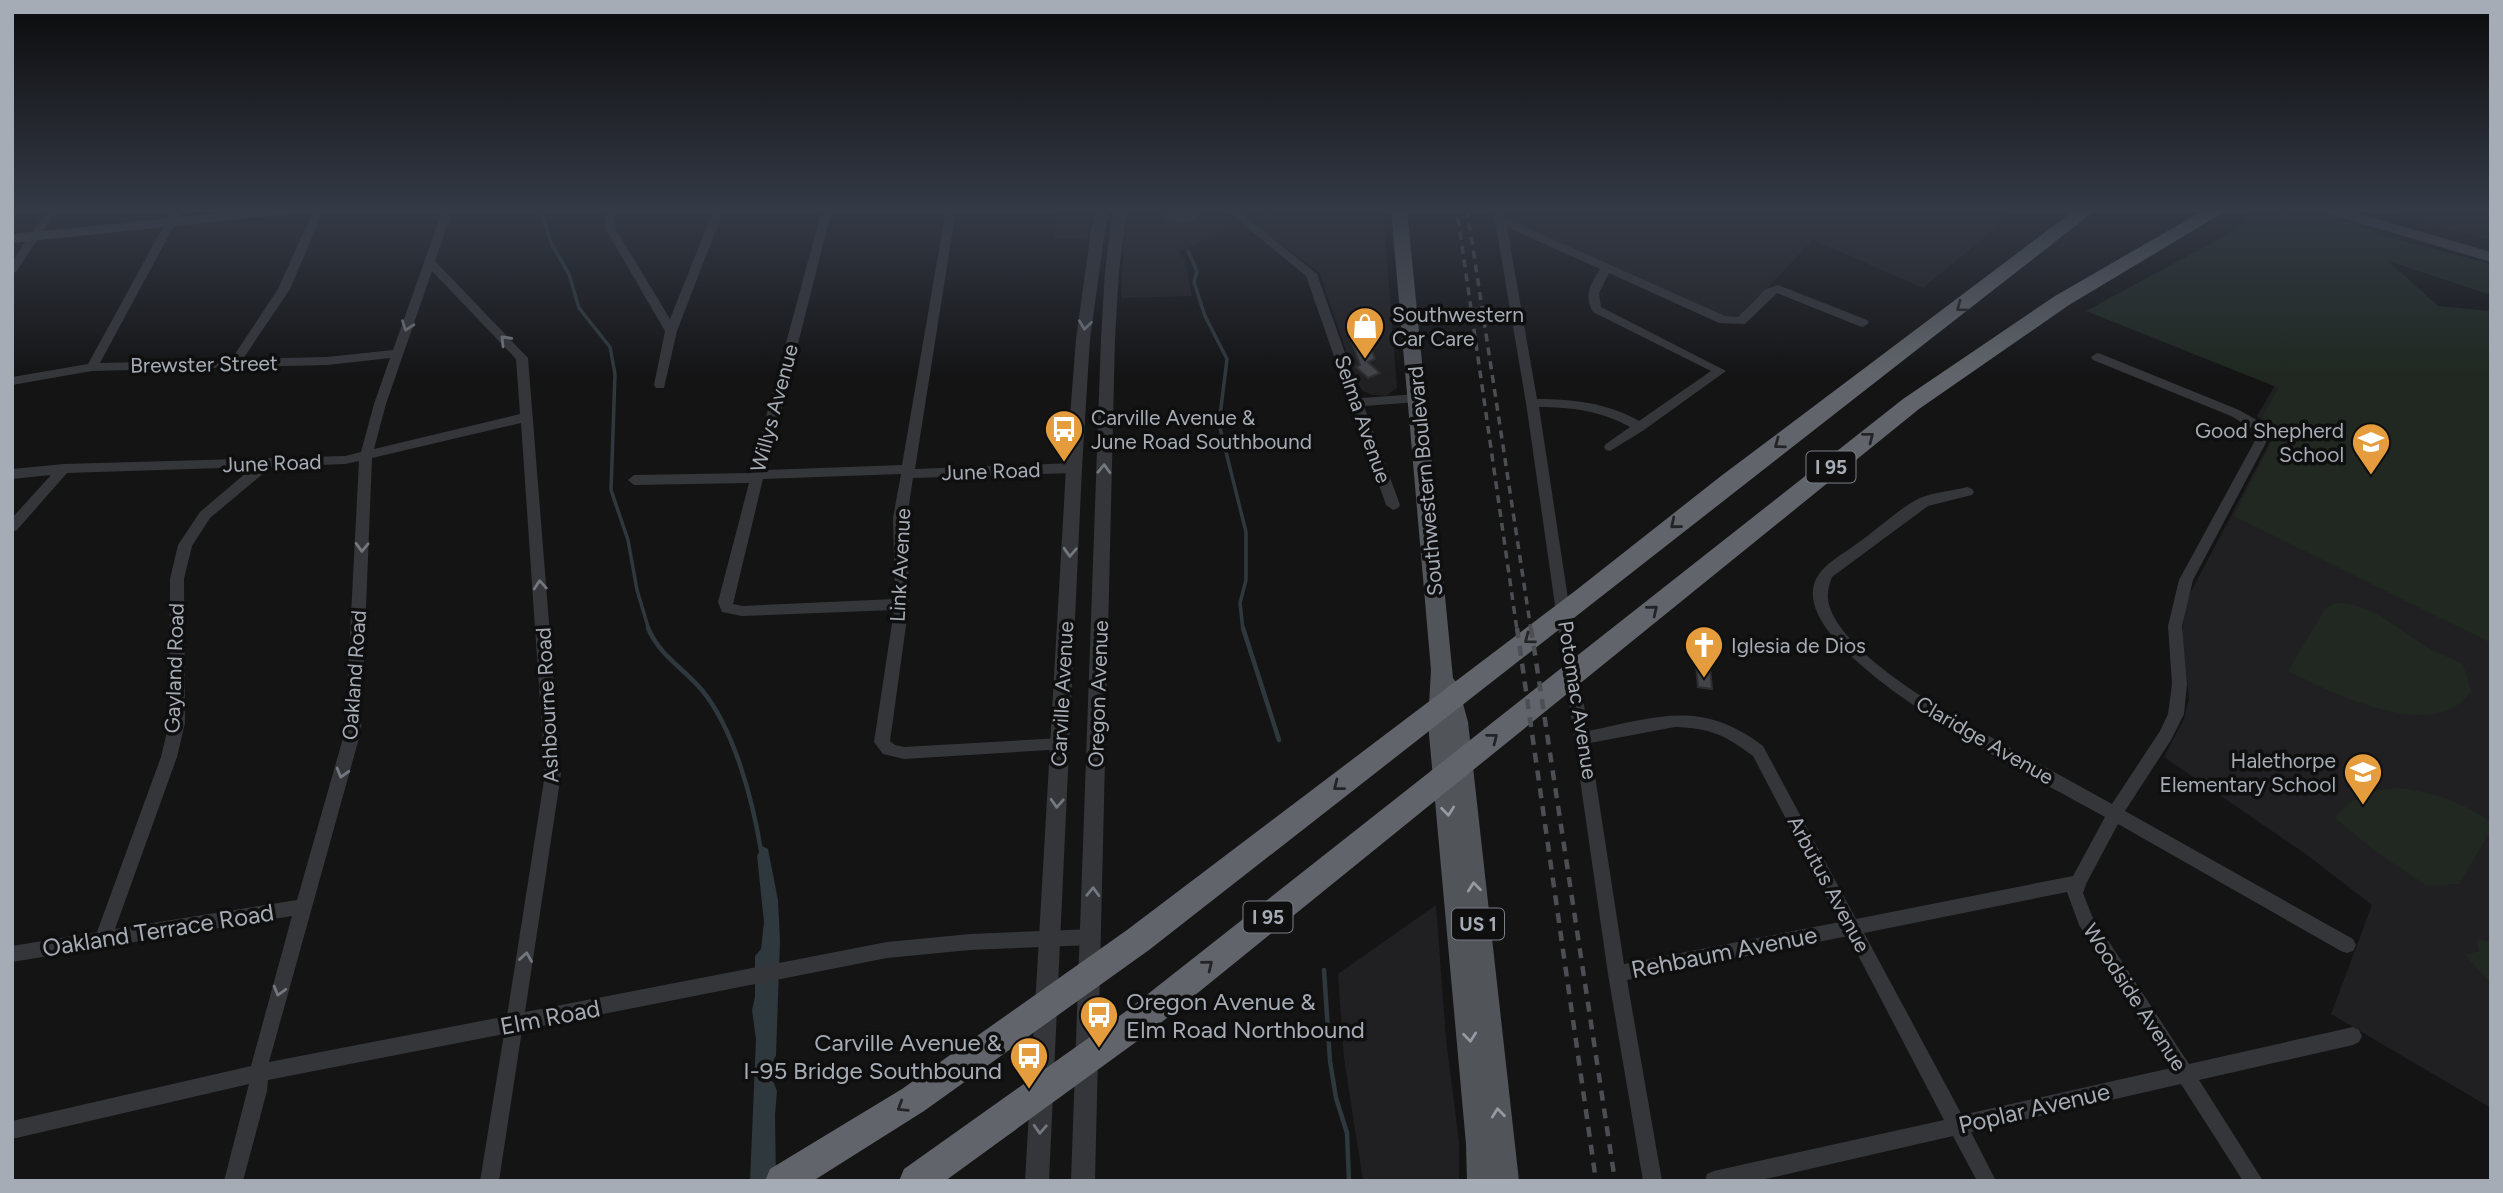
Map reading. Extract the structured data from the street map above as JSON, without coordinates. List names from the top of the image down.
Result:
{
  "streets": {
    "highway": ["I 95"],
    "main road": ["Southwestern Boulevard", "US 1"],
    "street": [
      "Brewster Street",
      "Willys Avenue",
      "Selma Avenue",
      "June Road",
      "Link Avenue",
      "Gayland Road",
      "Oakland Road",
      "Carville Avenue",
      "Oregon Avenue",
      "Potomac Avenue",
      "Ashbourne Road",
      "Claridge Avenue",
      "Arbutus Avenue",
      "Oakland Terrace Road",
      "Rehbaum Avenue",
      "Woodside Avenue",
      "Elm Road",
      "Poplar Avenue"
    ]
  },
  "crossings": [
    ["Brewster Street", "Oakland Road"],
    ["Willys Avenue", "June Road"],
    ["Willys Avenue", "Link Avenue"],
    ["June Road", "Link Avenue"],
    ["June Road", "Gayland Road"],
    ["June Road", "Oakland Road"],
    ["June Road", "Carville Avenue"],
    ["June Road", "Ashbourne Road"],
    ["Link Avenue", "Carville Avenue"],
    ["Gayland Road", "Oakland Terrace Road"],
    ["Oakland Road", "Oakland Terrace Road"],
    ["Oakland Road", "Elm Road"],
    ["Carville Avenue", "Elm Road"],
    ["Oregon Avenue", "Elm Road"],
    ["Potomac Avenue", "Arbutus Avenue"],
    ["Potomac Avenue", "Rehbaum Avenue"],
    ["Ashbourne Road", "Elm Road"],
    ["Arbutus Avenue", "Rehbaum Avenue"],
    ["Arbutus Avenue", "Poplar Avenue"],
    ["Rehbaum Avenue", "Woodside Avenue"],
    ["Woodside Avenue", "Poplar Avenue"]
  ],
  "one_way": [
    "Oakland Road",
    "Carville Avenue",
    "Oregon Avenue",
    "Ashbourne Road"
  ],
  "places": {
    "shop": ["Southwestern Car Care"],
    "bus stop": ["Carville Avenue & June Road Southbound", "Oregon Avenue & Elm Road Northbound", "Carville Avenue & I-95 Bridge Southbound"],
    "school or university": ["Good Shepherd School", "Halethorpe Elementary School"],
    "church": ["Iglesia de Dios"]
  }
}
